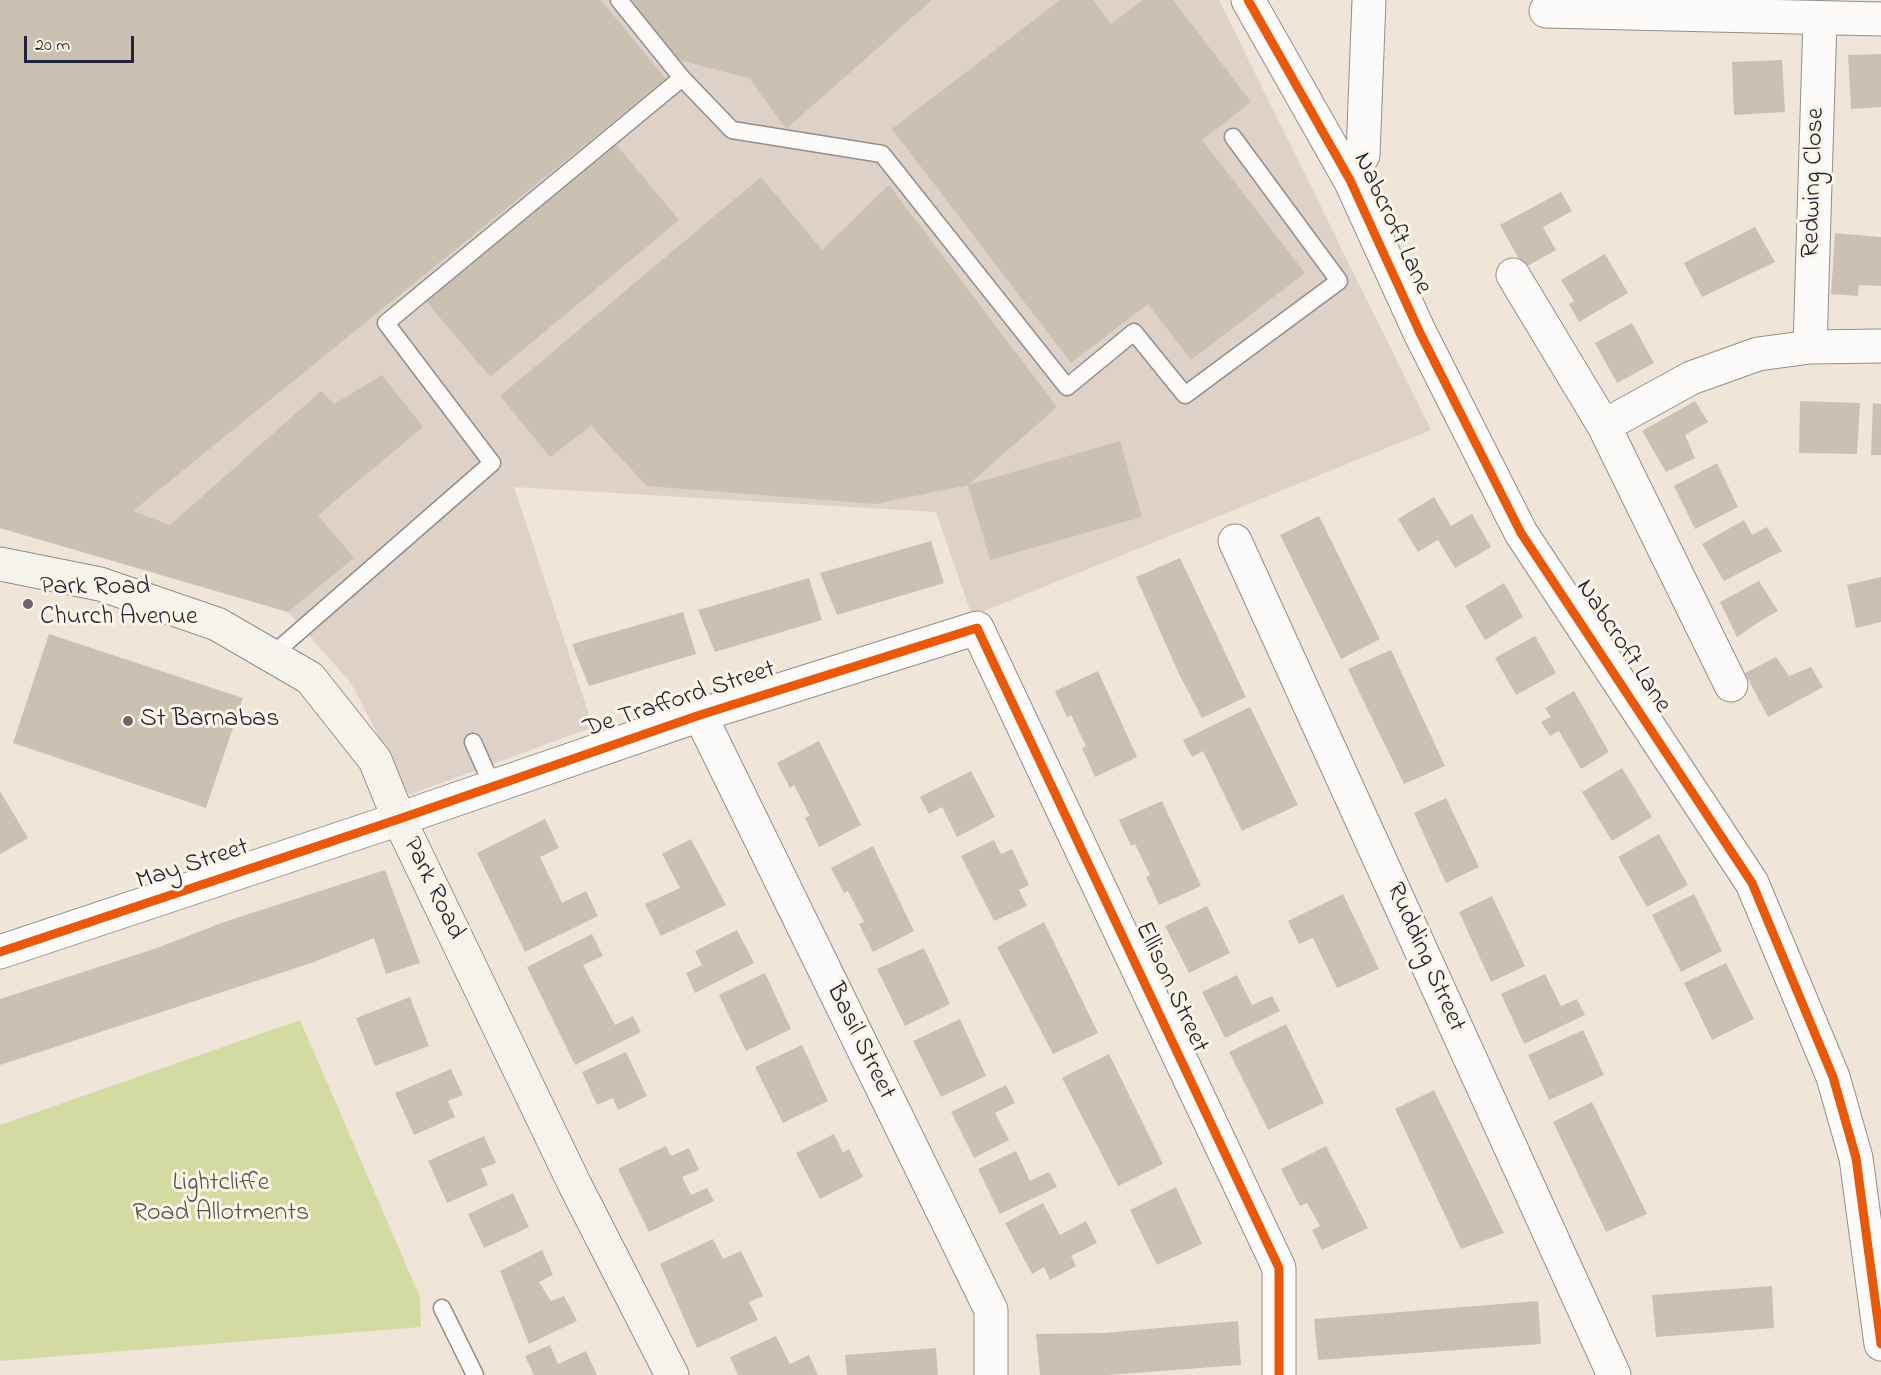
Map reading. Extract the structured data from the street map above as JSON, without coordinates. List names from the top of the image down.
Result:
{
  "streets": {
    "street": [
      "Redwing Close",
      "Nabcroft Lane",
      "De Trafford Street",
      "May Street",
      "Park Road",
      "Rudding Street",
      "Ellison Street",
      "Basil Street"
    ]
  },
  "crossings": [
    ["De Trafford Street", "May Street"],
    ["De Trafford Street", "Park Road"],
    ["De Trafford Street", "Ellison Street"],
    ["De Trafford Street", "Basil Street"],
    ["May Street", "Park Road"]
  ],
  "parks": ["Lightcliffe Road Allotments"],
  "places": ["Park Road Church Avenue", "St Barnabas"],
  "scale_bar": "20 m"
}
